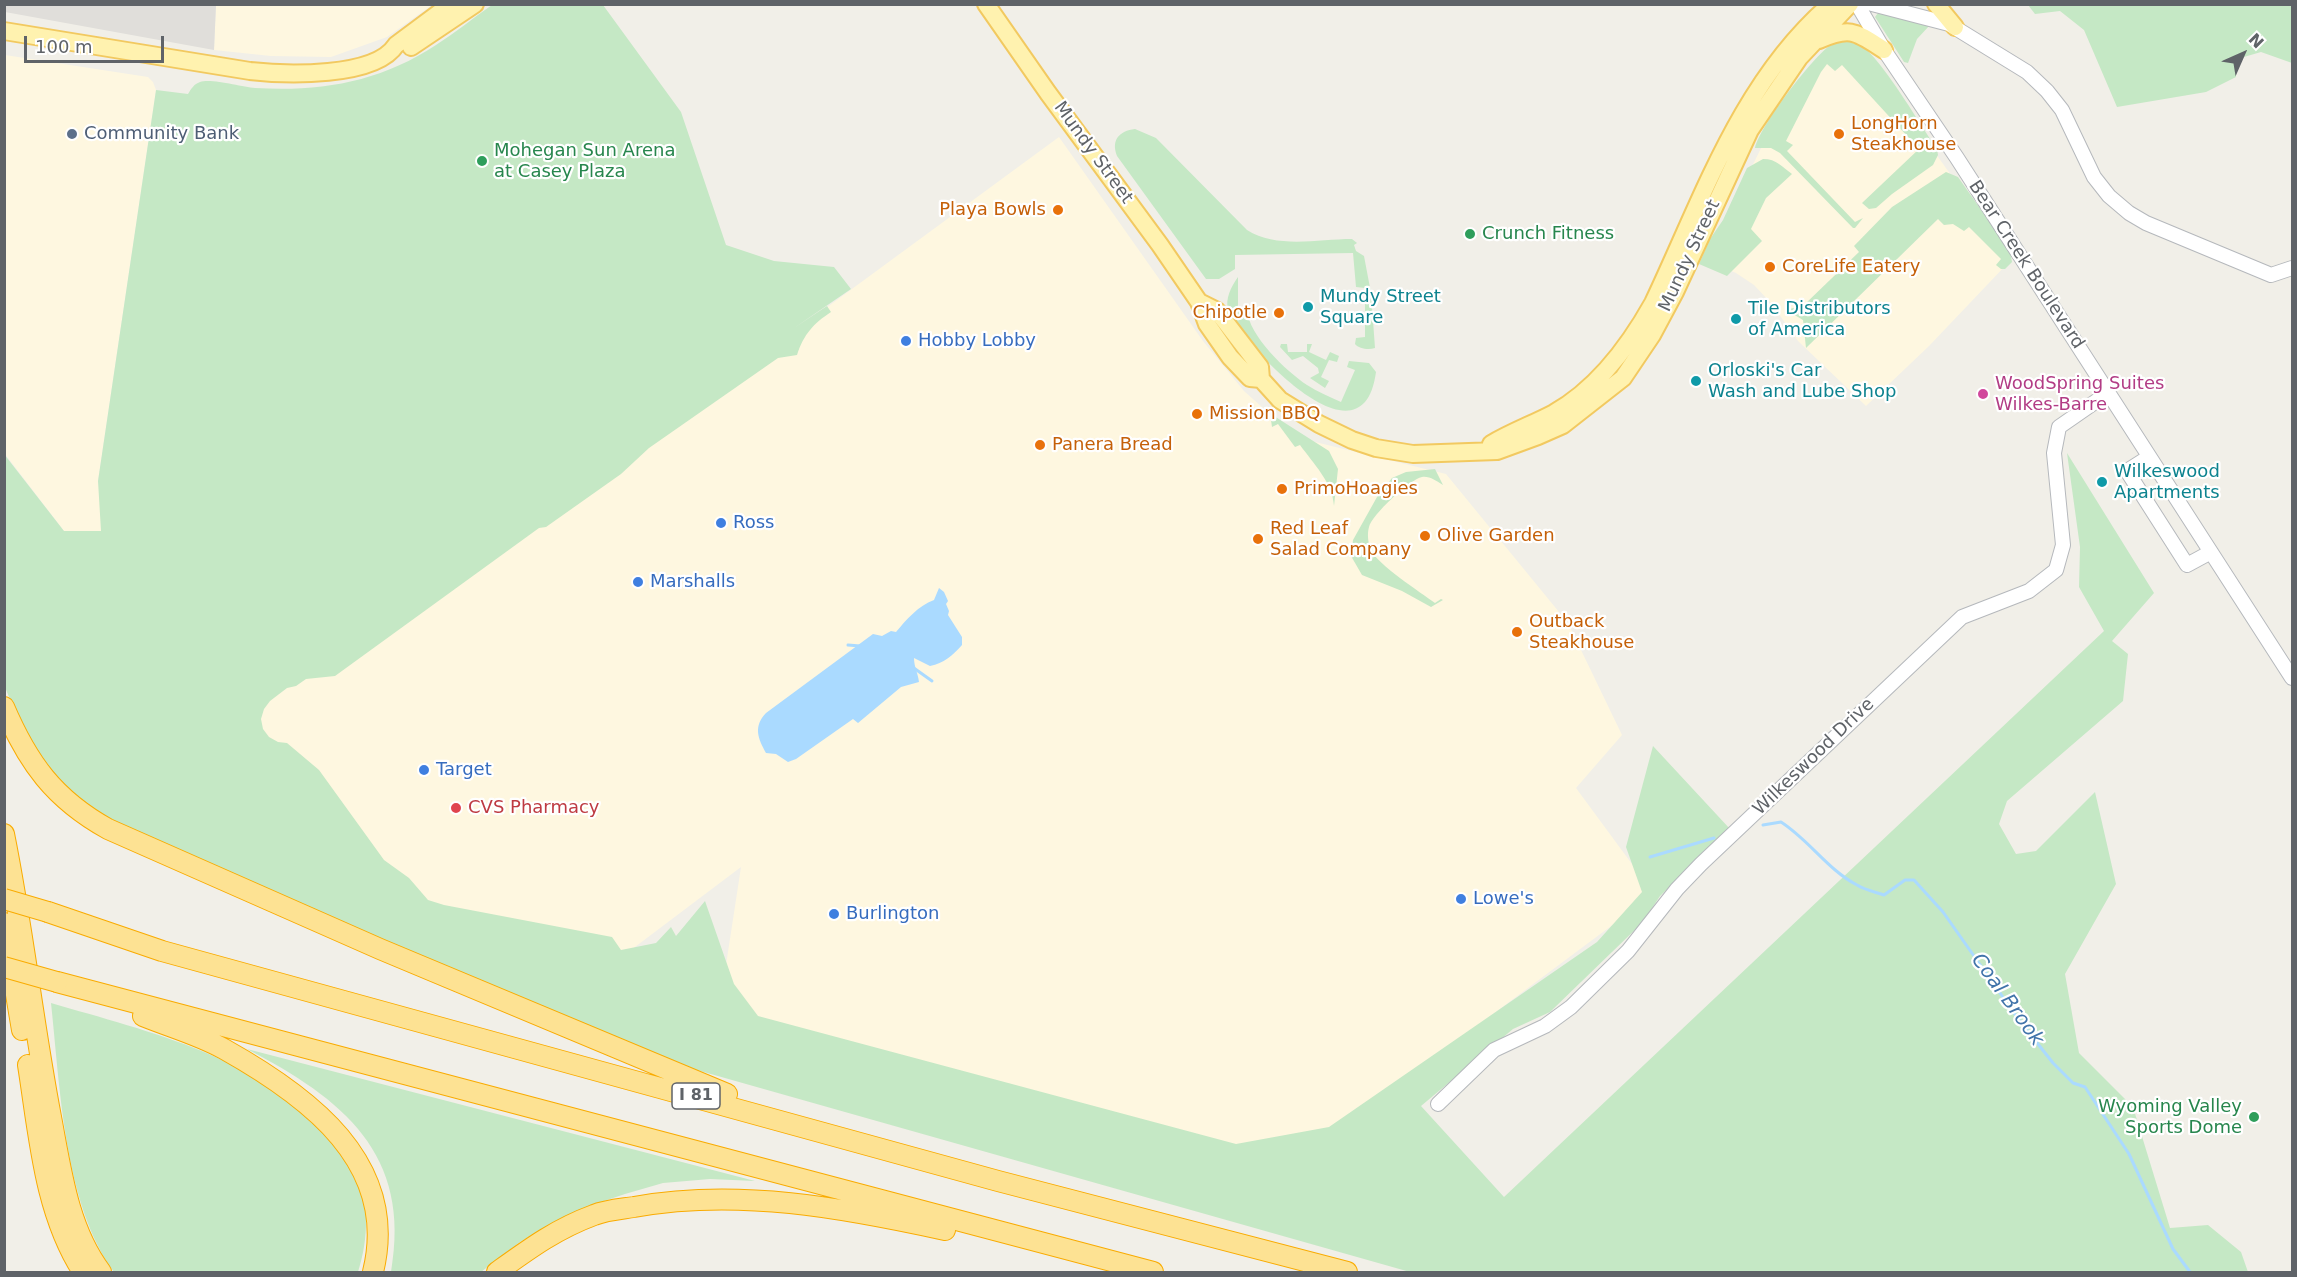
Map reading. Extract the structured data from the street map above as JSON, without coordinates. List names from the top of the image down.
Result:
{
  "streets": {
    "highway": ["I 81"],
    "main road": ["Mundy Street"],
    "street": ["Bear Creek Boulevard", "Wilkeswood Drive"]
  },
  "crossings": [
    ["Bear Creek Boulevard", "Wilkeswood Drive"]
  ],
  "water": ["Coal Brook"],
  "places": [
    "Community Bank",
    "LongHorn Steakhouse",
    "Mohegan Sun Arena at Casey Plaza",
    "Playa Bowls",
    "Crunch Fitness",
    "CoreLife Eatery",
    "Mundy Street Square",
    "Chipotle",
    "Tile Distributors of America",
    "Hobby Lobby",
    "Orloski's Car Wash and Lube Shop",
    "WoodSpring Suites Wilkes-Barre",
    "Mission BBQ",
    "Panera Bread",
    "Wilkeswood Apartments",
    "PrimoHoagies",
    "Ross",
    "Olive Garden",
    "Red Leaf Salad Company",
    "Marshalls",
    "Outback Steakhouse",
    "Target",
    "CVS Pharmacy",
    "Lowe's",
    "Burlington",
    "Wyoming Valley Sports Dome"
  ],
  "scale_bar": "100 m",
  "north": "top right"
}
